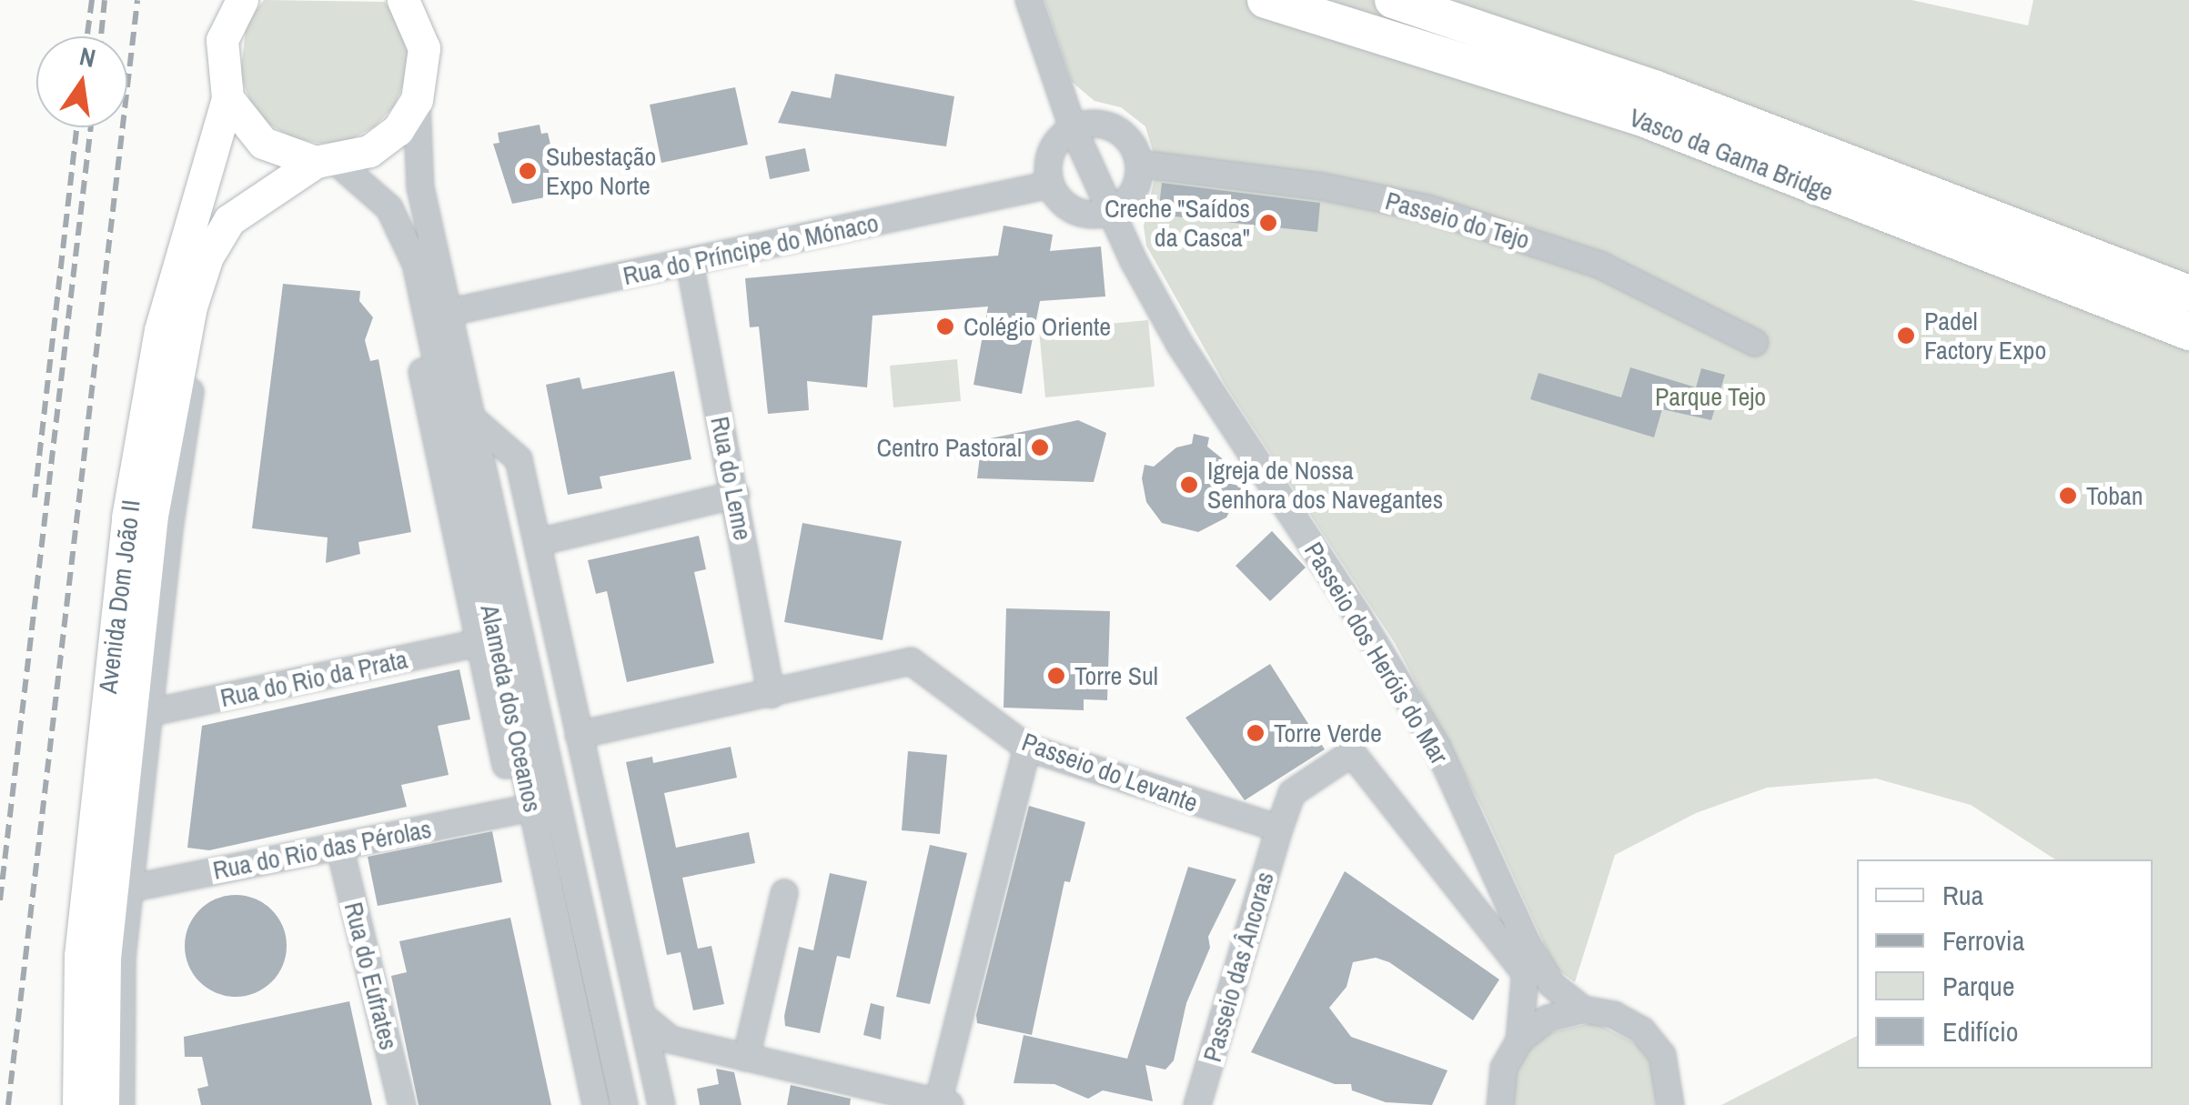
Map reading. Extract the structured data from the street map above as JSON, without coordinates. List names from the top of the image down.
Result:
{
  "streets": {
    "highway": ["Vasco da Gama Bridge"],
    "main road": ["Avenida Dom João II"],
    "street": [
      "Passeio do Tejo",
      "Rua do Príncipe do Mónaco",
      "Rua do Leme",
      "Passeio dos Heróis do Mar",
      "Rua do Rio da Prata",
      "Alameda dos Oceanos",
      "Passeio do Levante",
      "Rua do Rio das Pérolas",
      "Passeio das Âncoras",
      "Rua do Eufrates"
    ]
  },
  "crossings": [
    ["Rua do Príncipe do Mónaco", "Rua do Leme"],
    ["Rua do Príncipe do Mónaco", "Alameda dos Oceanos"],
    ["Rua do Leme", "Passeio do Levante"],
    ["Avenida Dom João II", "Alameda dos Oceanos"],
    ["Rua do Rio da Prata", "Alameda dos Oceanos"],
    ["Alameda dos Oceanos", "Rua do Rio das Pérolas"],
    ["Passeio do Levante", "Passeio das Âncoras"],
    ["Rua do Rio das Pérolas", "Rua do Eufrates"]
  ],
  "parks": ["Parque Tejo"],
  "places": [
    "Subestação Expo Norte",
    "Creche \"Saídos da Casca\"",
    "Colégio Oriente",
    "Padel Factory Expo",
    "Centro Pastoral",
    "Igreja de Nossa Senhora dos Navegantes",
    "Toban",
    "Torre Sul",
    "Torre Verde"
  ],
  "legend": [
    "Rua",
    "Ferrovia",
    "Parque",
    "Edifício"
  ],
  "north": "top"
}
